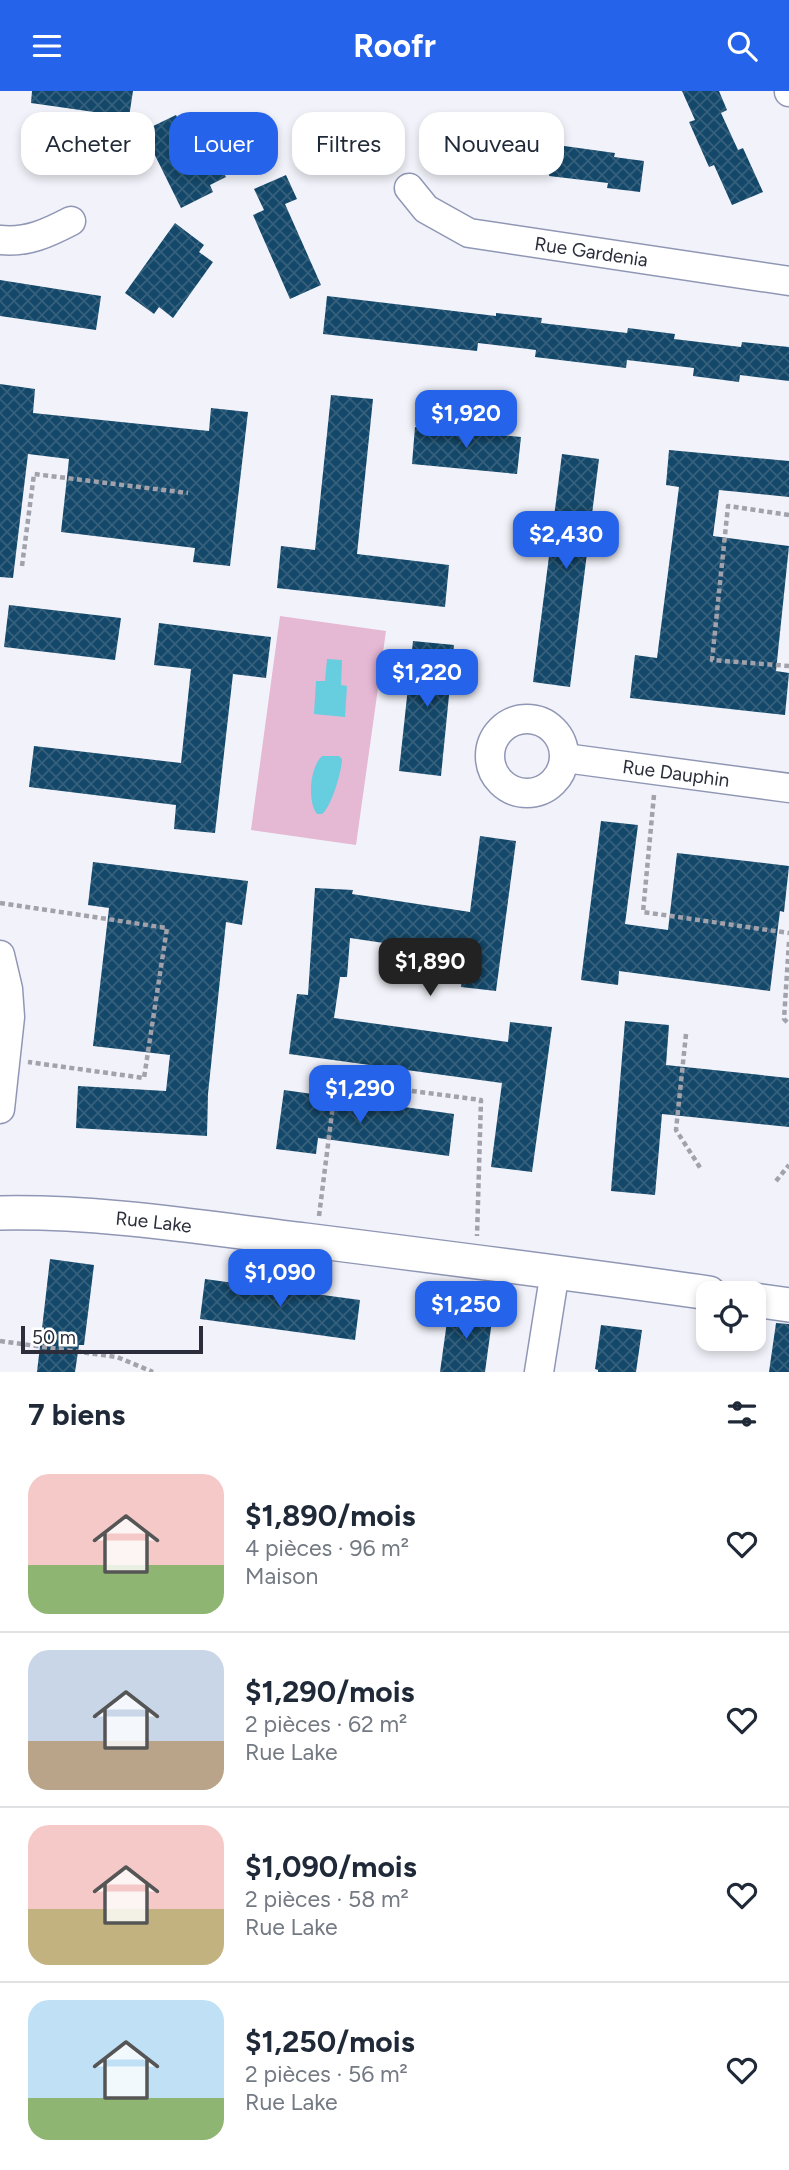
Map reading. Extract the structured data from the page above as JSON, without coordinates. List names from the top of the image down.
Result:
{
  "streets": {
    "street": ["Rue Gardenia", "Rue Dauphin", "Rue Lake"]
  },
  "scale_bar": "50 m",
  "page": {
    "header": "Roofr",
    "chip": [
      "Acheter",
      "Louer",
      "Filtres",
      "Nouveau"
    ],
    "price": [
      "$1,920",
      "$2,430",
      "$1,220",
      "$1,890",
      "$1,290",
      "$1,090",
      "$1,250"
    ],
    "scale": "50 m",
    "heading": "7 biens",
    "list": [
      {
        "name": "$1,890/mois",
        "note": "4 pièces · 96 m² · Maison"
      },
      {
        "name": "$1,290/mois",
        "note": "2 pièces · 62 m² · Rue Lake"
      },
      {
        "name": "$1,090/mois",
        "note": "2 pièces · 58 m² · Rue Lake"
      },
      {
        "name": "$1,250/mois",
        "note": "2 pièces · 56 m² · Rue Lake"
      }
    ]
  }
}
